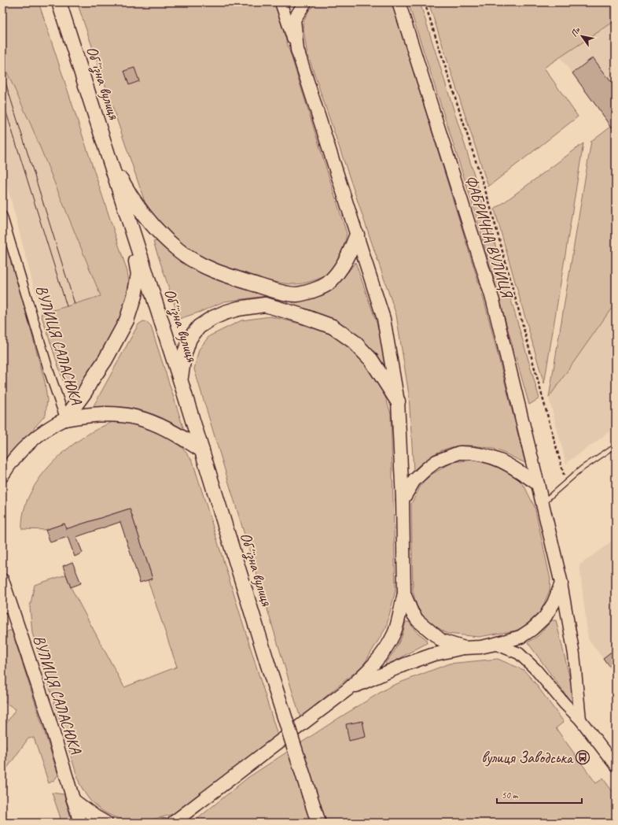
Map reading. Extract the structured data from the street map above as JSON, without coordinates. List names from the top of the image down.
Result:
{
  "streets": {
    "main road": ["Обʼїзна вулиця", "ФАБРИЧНА ВУЛИЦЯ", "ВУЛИЦЯ САЛАСЮКА"]
  },
  "places": {
    "bus stop": ["вулиця Заводська"]
  },
  "scale_bar": "50 m",
  "north": "top left"
}
